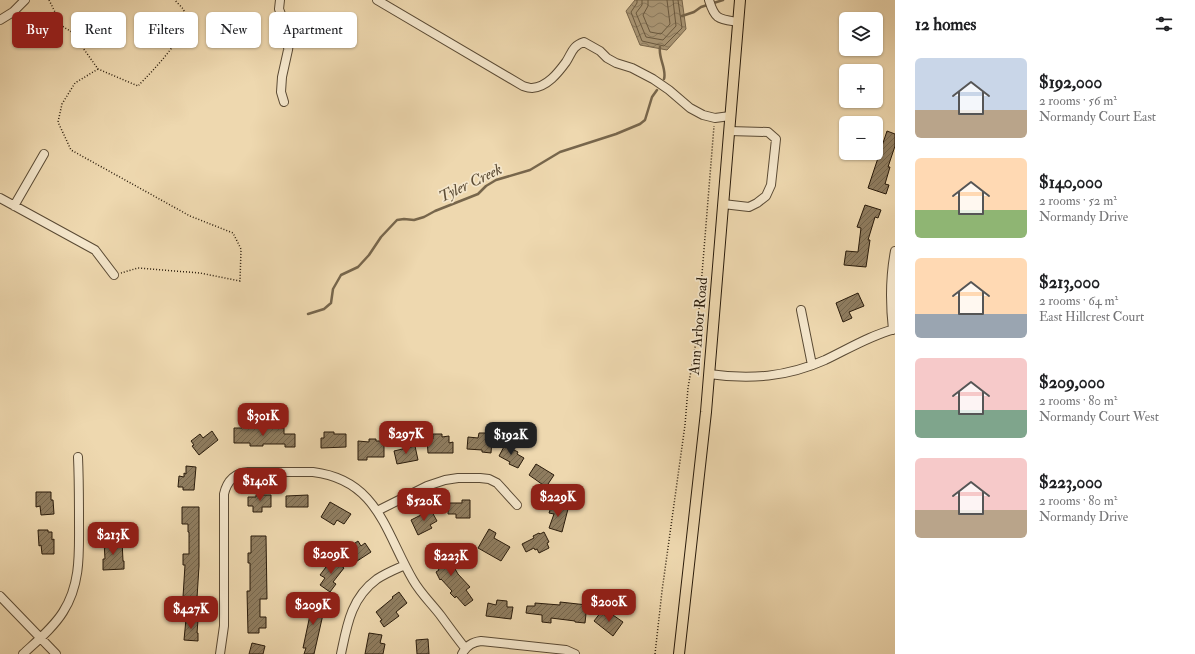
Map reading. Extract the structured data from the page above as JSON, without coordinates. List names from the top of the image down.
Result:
{
  "streets": {
    "main road": ["Ann Arbor Road"]
  },
  "water": ["Tyler Creek"],
  "page": {
    "heading": "12 homes",
    "map_buttons": ["+", "−"],
    "chip": [
      "Buy",
      "Rent",
      "Filters",
      "New",
      "Apartment"
    ],
    "list": [
      {
        "name": "$192,000",
        "note": "2 rooms · 56 m² · Normandy Court East"
      },
      {
        "name": "$140,000",
        "note": "2 rooms · 52 m² · Normandy Drive"
      },
      {
        "name": "$213,000",
        "note": "2 rooms · 64 m² · East Hillcrest Court"
      },
      {
        "name": "$209,000",
        "note": "2 rooms · 80 m² · Normandy Court West"
      },
      {
        "name": "$223,000",
        "note": "2 rooms · 80 m² · Normandy Drive"
      }
    ],
    "price": [
      "$301K",
      "$297K",
      "$192K",
      "$140K",
      "$229K",
      "$520K",
      "$213K",
      "$209K",
      "$223K",
      "$200K",
      "$209K",
      "$427K"
    ]
  }
}
